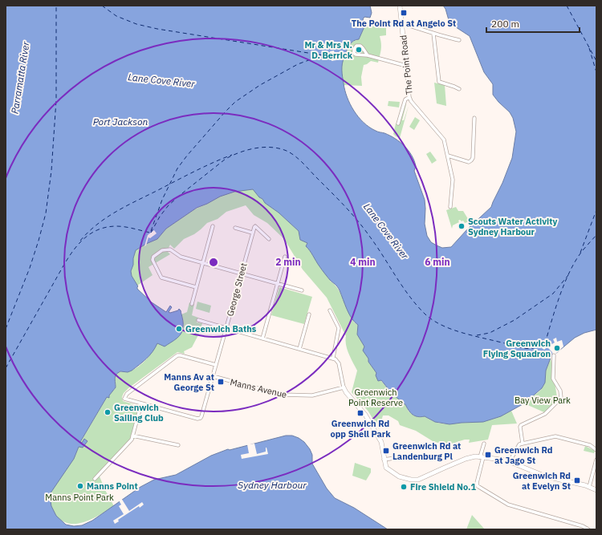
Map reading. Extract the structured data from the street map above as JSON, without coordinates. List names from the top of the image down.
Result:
{
  "streets": {
    "street": ["The Point Road", "George Street", "Manns Avenue"]
  },
  "crossings": [
    ["George Street", "Manns Avenue"]
  ],
  "water": [
    "Parramatta River",
    "Lane Cove River",
    "Port Jackson",
    "Sydney Harbour"
  ],
  "parks": ["Greenwich Point Reserve", "Bay View Park", "Manns Point Park"],
  "places": {
    "transit": [
      "The Point Rd at Angelo St",
      "Manns Av at George St",
      "Greenwich Rd opp Shell Park",
      "Greenwich Rd at Landenburg Pl",
      "Greenwich Rd at Jago St",
      "Greenwich Rd at Evelyn St"
    ],
    "other": [
      "Mr & Mrs N. D. Berrick",
      "Scouts Water Activity Sydney Harbour",
      "Greenwich Baths",
      "Greenwich Flying Squadron",
      "Greenwich Sailing Club",
      "Manns Point",
      "Fire Shield No.1"
    ]
  },
  "scale_bar": "200 m",
  "rings": ["2 min", "4 min", "6 min"]
}
